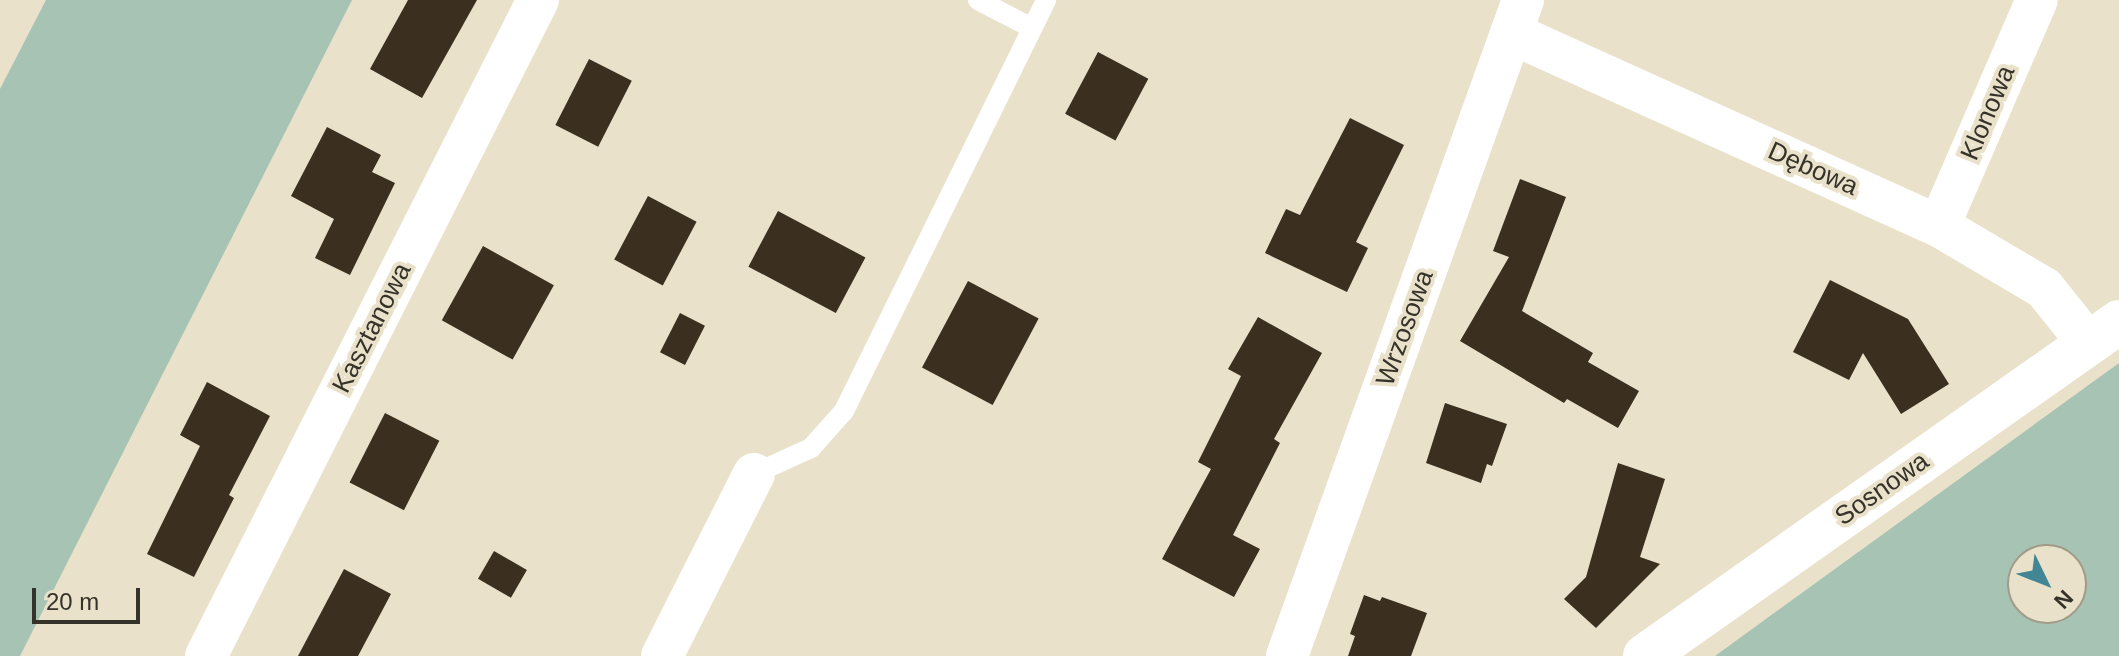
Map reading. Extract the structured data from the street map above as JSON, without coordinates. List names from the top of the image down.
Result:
{
  "streets": {
    "street": [
      "Klonowa",
      "Dębowa",
      "Kasztanowa",
      "Wrzosowa",
      "Sosnowa"
    ]
  },
  "crossings": [
    ["Klonowa", "Dębowa"],
    ["Dębowa", "Wrzosowa"],
    ["Dębowa", "Sosnowa"]
  ],
  "scale_bar": "20 m",
  "north": "bottom right"
}
